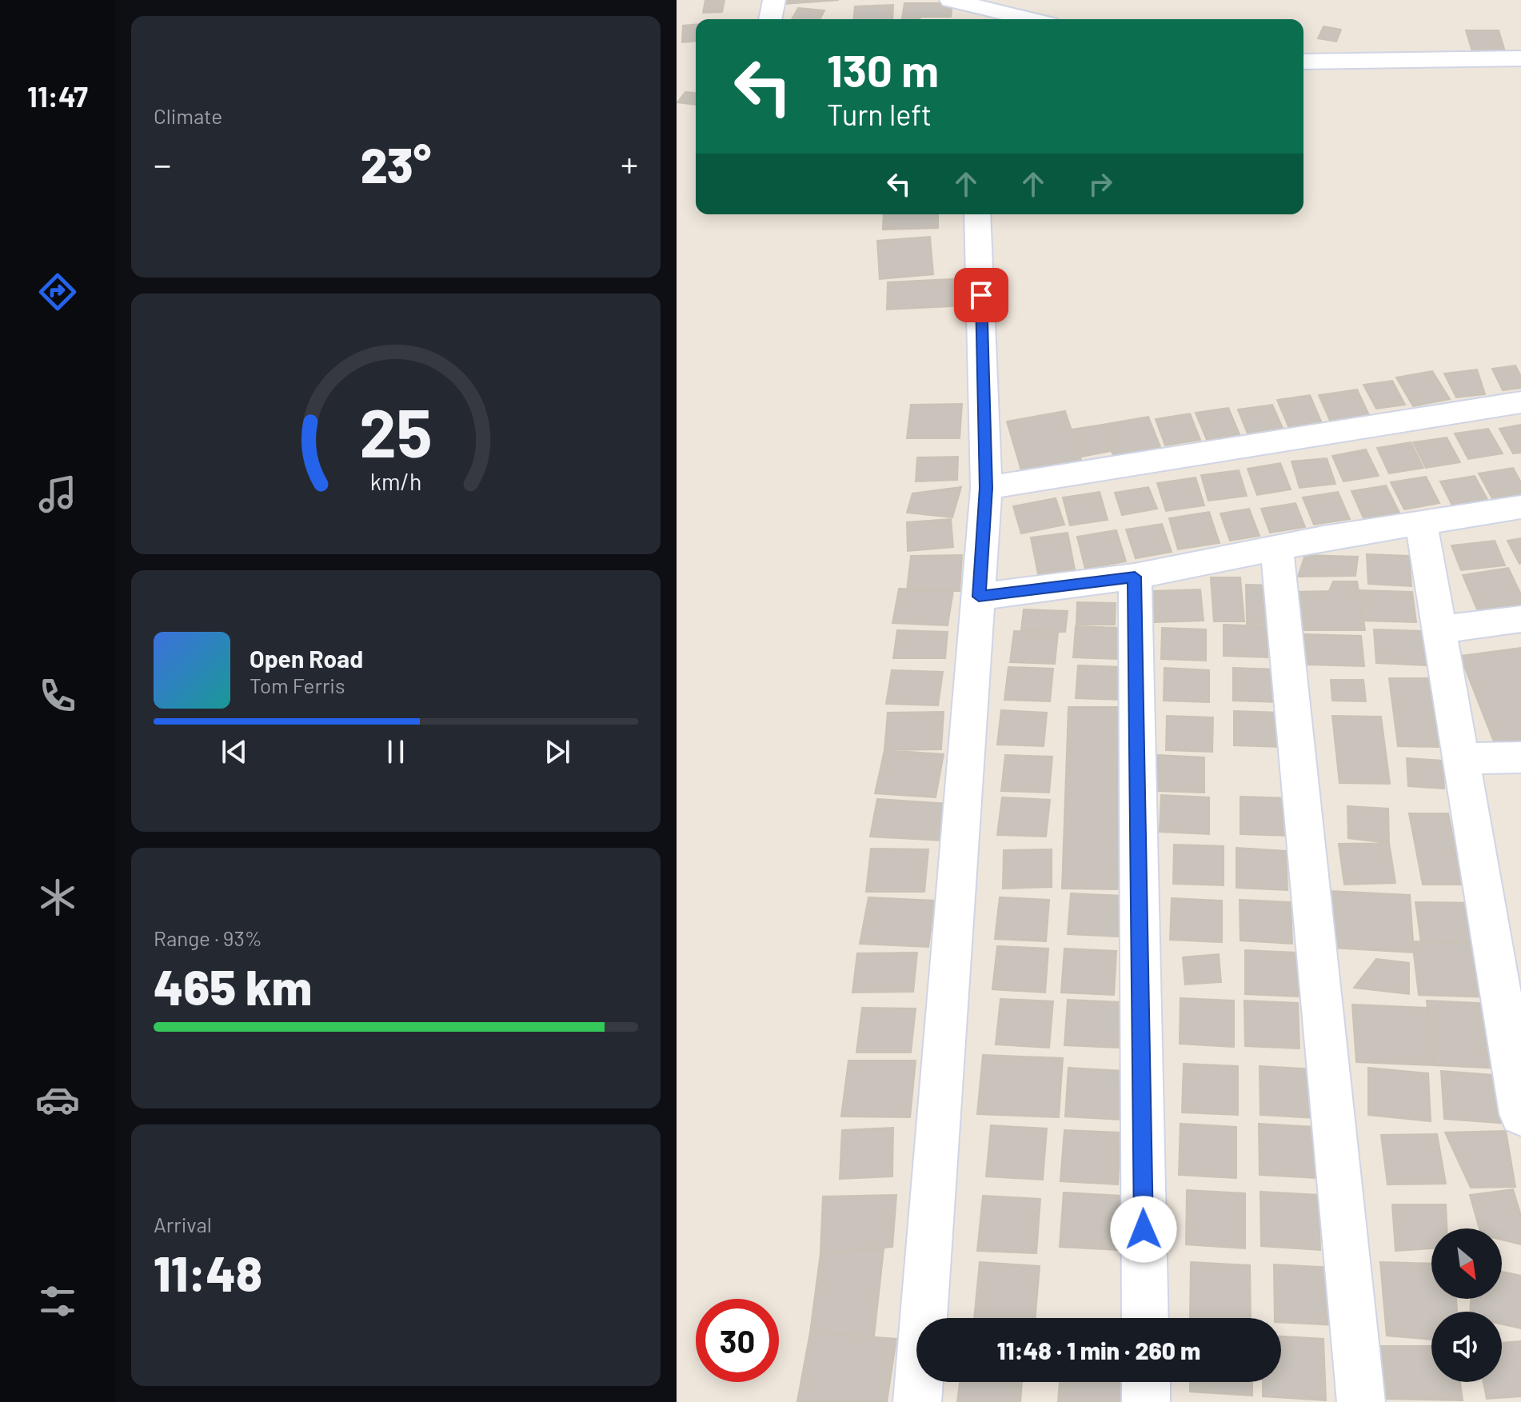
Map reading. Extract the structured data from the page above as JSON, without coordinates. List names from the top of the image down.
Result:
{
  "north": "bottom right",
  "page": {
    "tabs": "11:47",
    "tile": [
      "Climate",
      ["Range · 93%", "465 km"],
      ["Arrival", "11:48"]
    ],
    "turn": ["130 m", "Turn left"],
    "heat": ["−", "23°", "+"],
    "song": ["Open Road", "Tom Ferris"],
    "limit": "30",
    "trip": "11:48 · 1 min · 260 m",
    "gauge": ["25", "km/h"]
  }
}
